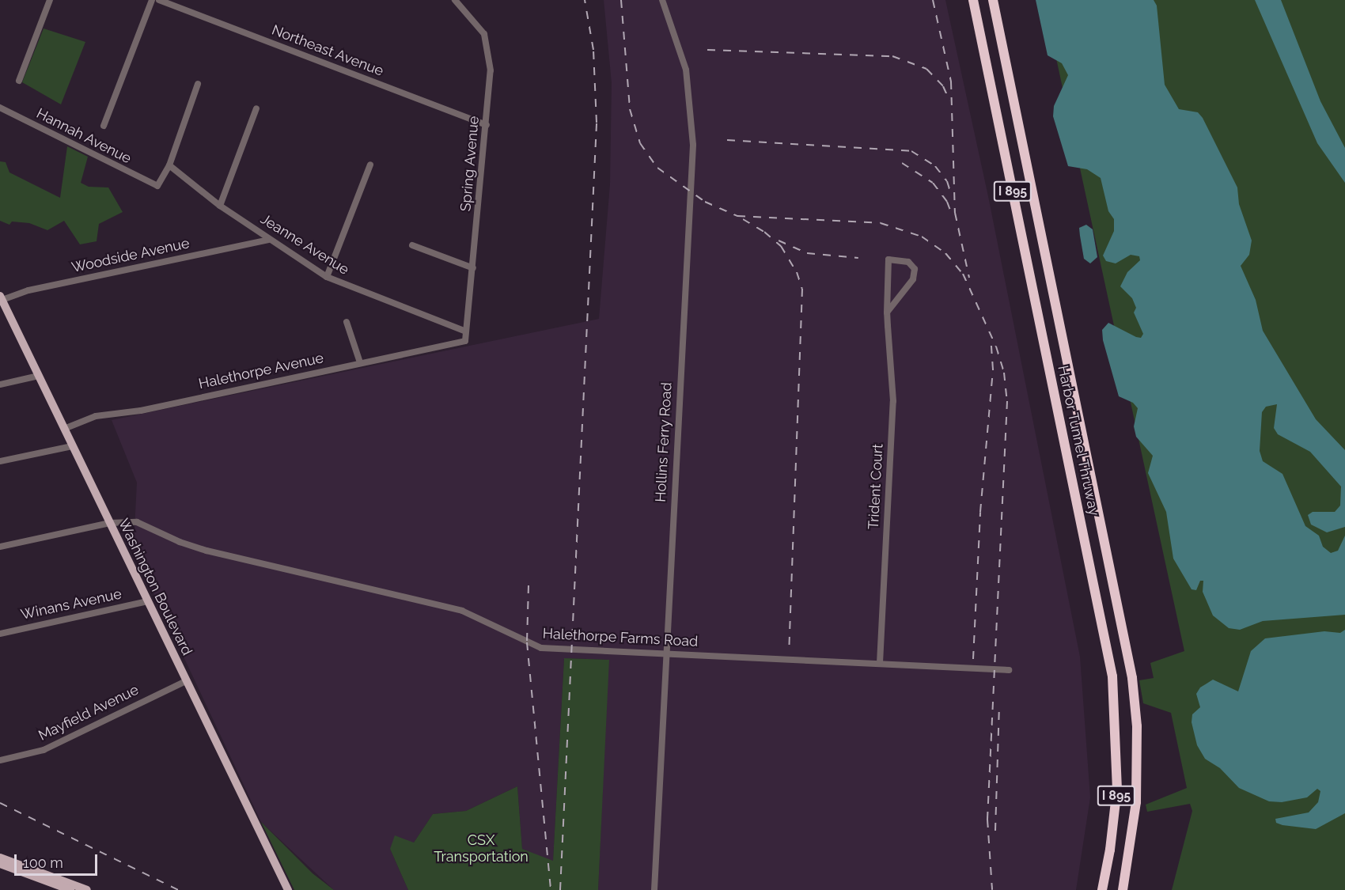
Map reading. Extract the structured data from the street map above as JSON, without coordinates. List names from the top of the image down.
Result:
{
  "streets": {
    "highway": ["I 895", "Harbor Tunnel Thruway"],
    "main road": ["Washington Boulevard"],
    "street": [
      "Northeast Avenue",
      "Hannah Avenue",
      "Spring Avenue",
      "Jeanne Avenue",
      "Woodside Avenue",
      "Halethorpe Avenue",
      "Hollins Ferry Road",
      "Trident Court",
      "Winans Avenue",
      "Halethorpe Farms Road",
      "Mayfield Avenue"
    ]
  },
  "crossings": [
    ["Northeast Avenue", "Spring Avenue"],
    ["Hannah Avenue", "Jeanne Avenue"],
    ["Spring Avenue", "Jeanne Avenue"],
    ["Spring Avenue", "Halethorpe Avenue"],
    ["Jeanne Avenue", "Woodside Avenue"],
    ["Woodside Avenue", "Washington Boulevard"],
    ["Halethorpe Avenue", "Washington Boulevard"],
    ["Hollins Ferry Road", "Halethorpe Farms Road"],
    ["Trident Court", "Halethorpe Farms Road"],
    ["Washington Boulevard", "Winans Avenue"],
    ["Washington Boulevard", "Halethorpe Farms Road"],
    ["Washington Boulevard", "Mayfield Avenue"]
  ],
  "parks": ["CSX Transportation"],
  "scale_bar": "100 m"
}
